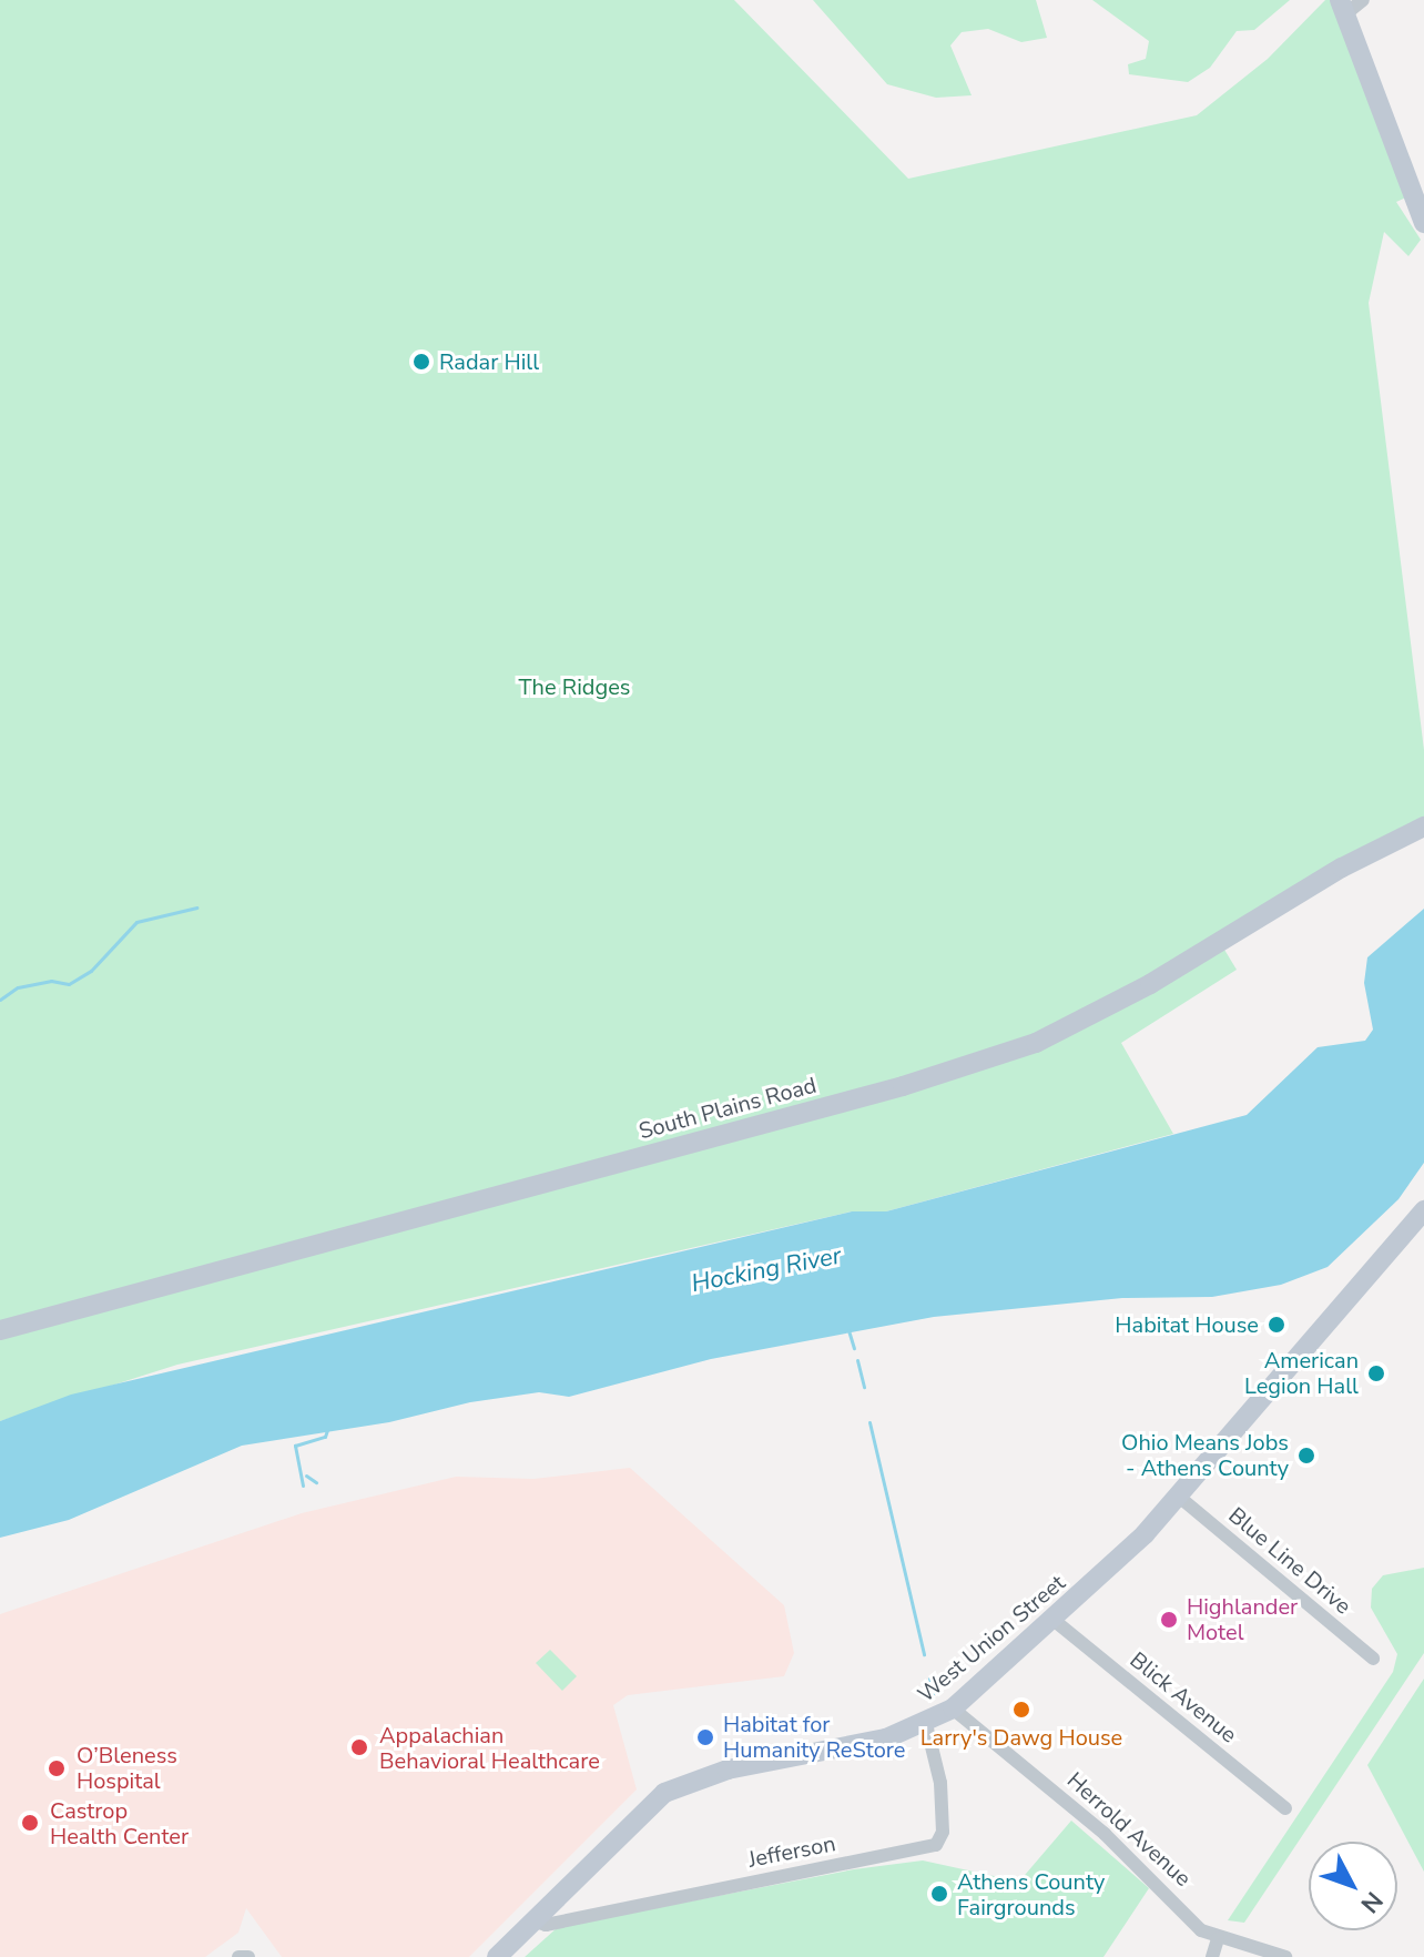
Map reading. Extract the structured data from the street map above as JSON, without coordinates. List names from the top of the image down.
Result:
{
  "streets": {
    "main road": ["South Plains Road", "West Union Street"],
    "street": [
      "Blue Line Drive",
      "Blick Avenue",
      "Herrold Avenue",
      "Jefferson"
    ]
  },
  "crossings": [
    ["Blue Line Drive", "West Union Street"],
    ["West Union Street", "Blick Avenue"],
    ["West Union Street", "Herrold Avenue"],
    ["West Union Street", "Jefferson"]
  ],
  "water": ["Hocking River"],
  "parks": ["The Ridges"],
  "places": [
    "Radar Hill",
    "Habitat House",
    "American Legion Hall",
    "Ohio Means Jobs - Athens County",
    "Highlander Motel",
    "Larry's Dawg House",
    "Habitat for Humanity ReStore",
    "Appalachian Behavioral Healthcare",
    "O’Bleness Hospital",
    "Castrop Health Center",
    "Athens County Fairgrounds"
  ],
  "north": "bottom right"
}
